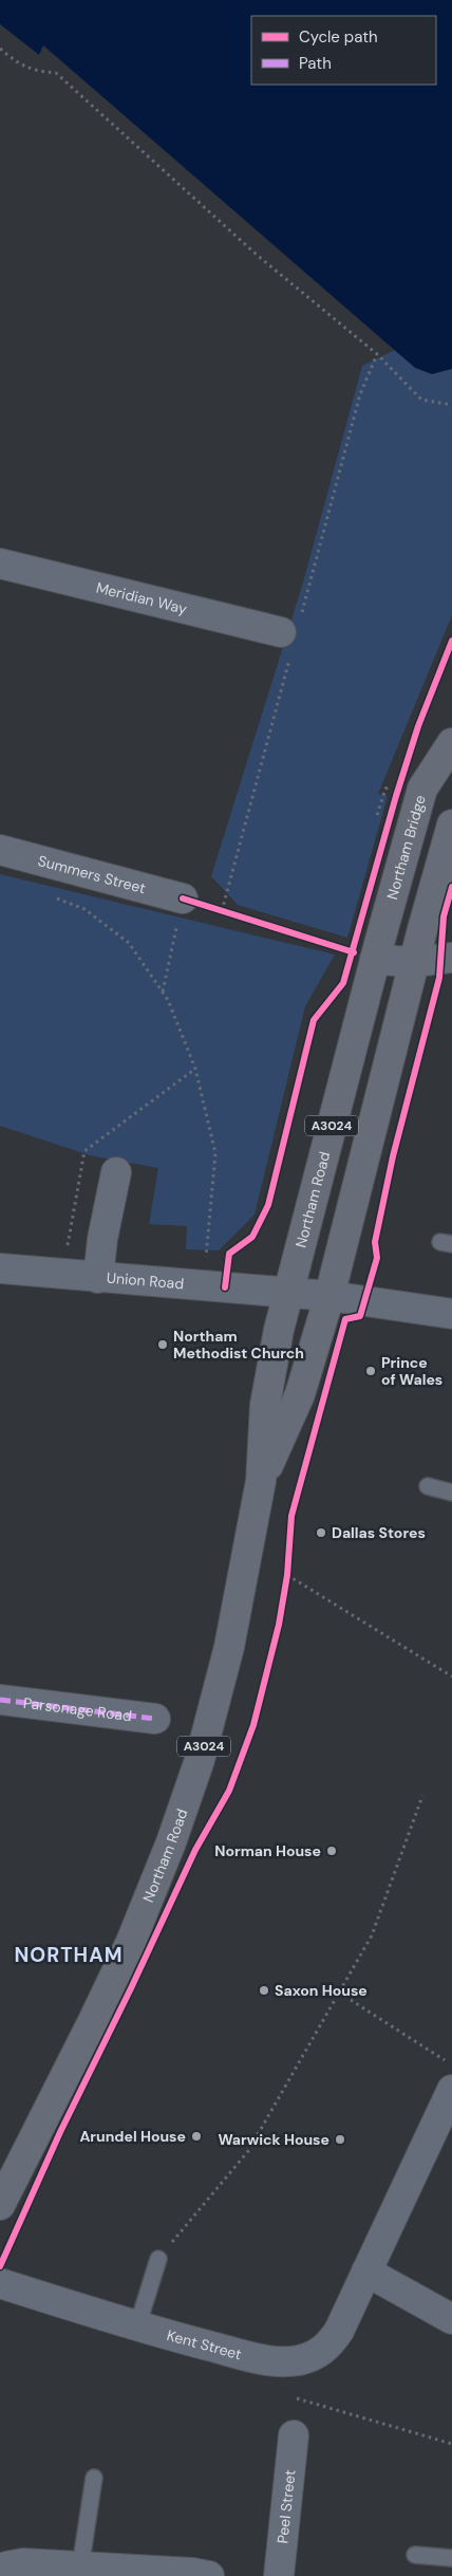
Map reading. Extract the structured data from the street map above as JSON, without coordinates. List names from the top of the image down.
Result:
{
  "streets": {
    "main road": ["Northam Bridge", "A3024", "Northam Road"],
    "street": [
      "Meridian Way",
      "Summers Street",
      "Union Road",
      "Parsonage Road",
      "Kent Street",
      "Peel Street"
    ]
  },
  "crossings": [
    ["Northam Bridge", "Northam Road"],
    ["A3024", "Northam Road"],
    ["Northam Road", "Union Road"]
  ],
  "districts": ["NORTHAM"],
  "places": [
    "Northam Methodist Church",
    "Prince of Wales",
    "Dallas Stores",
    "Norman House",
    "Saxon House",
    "Arundel House",
    "Warwick House"
  ],
  "legend": ["Cycle path", "Path"]
}
